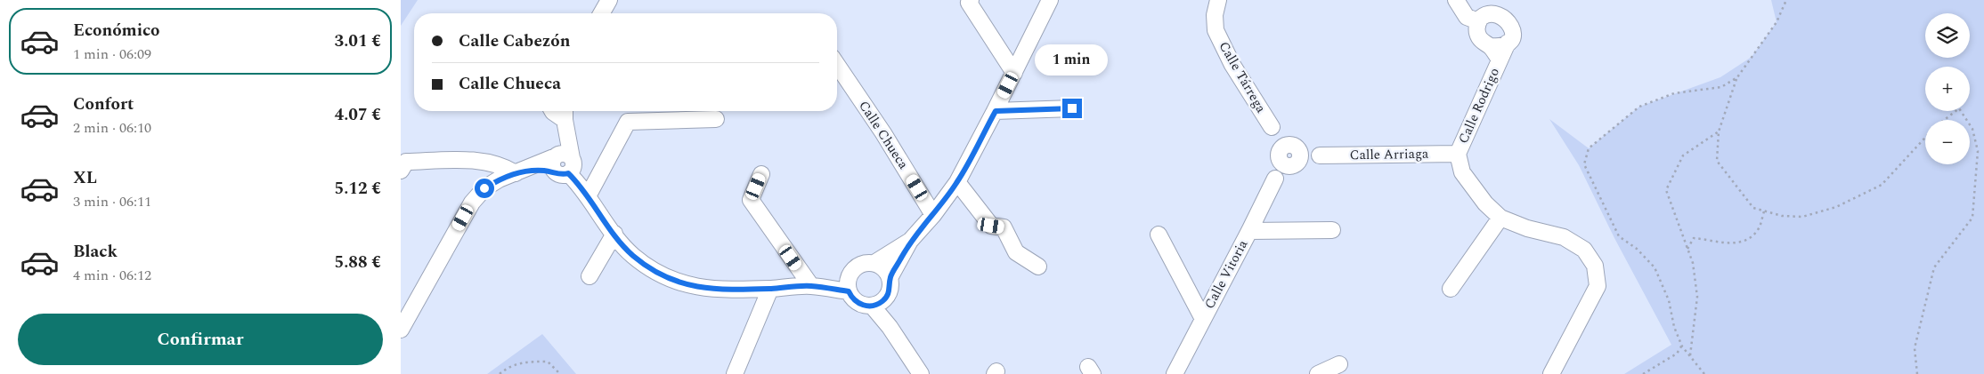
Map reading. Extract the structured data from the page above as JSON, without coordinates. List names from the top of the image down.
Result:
{
  "streets": {
    "street": [
      "Calle Tárrega",
      "Calle Rodrigo",
      "Calle Chueca",
      "Calle Arriaga",
      "Calle Vitoria"
    ]
  },
  "crossings": [
    ["Calle Tárrega", "Calle Arriaga"],
    ["Calle Tárrega", "Calle Vitoria"],
    ["Calle Rodrigo", "Calle Arriaga"],
    ["Calle Arriaga", "Calle Vitoria"]
  ],
  "page": {
    "list": [
      {
        "name": "Económico",
        "note": "1 min · 06:09",
        "value": "3.01 €"
      },
      {
        "name": "Confort",
        "note": "2 min · 06:10",
        "value": "4.07 €"
      },
      {
        "name": "XL",
        "note": "3 min · 06:11",
        "value": "5.12 €"
      },
      {
        "name": "Black",
        "note": "4 min · 06:12",
        "value": "5.88 €"
      }
    ],
    "map_buttons": ["+", "−"],
    "banner": ["Calle Cabezón", "Calle Chueca"],
    "bubble": "1 min",
    "buttons": "Confirmar"
  }
}
